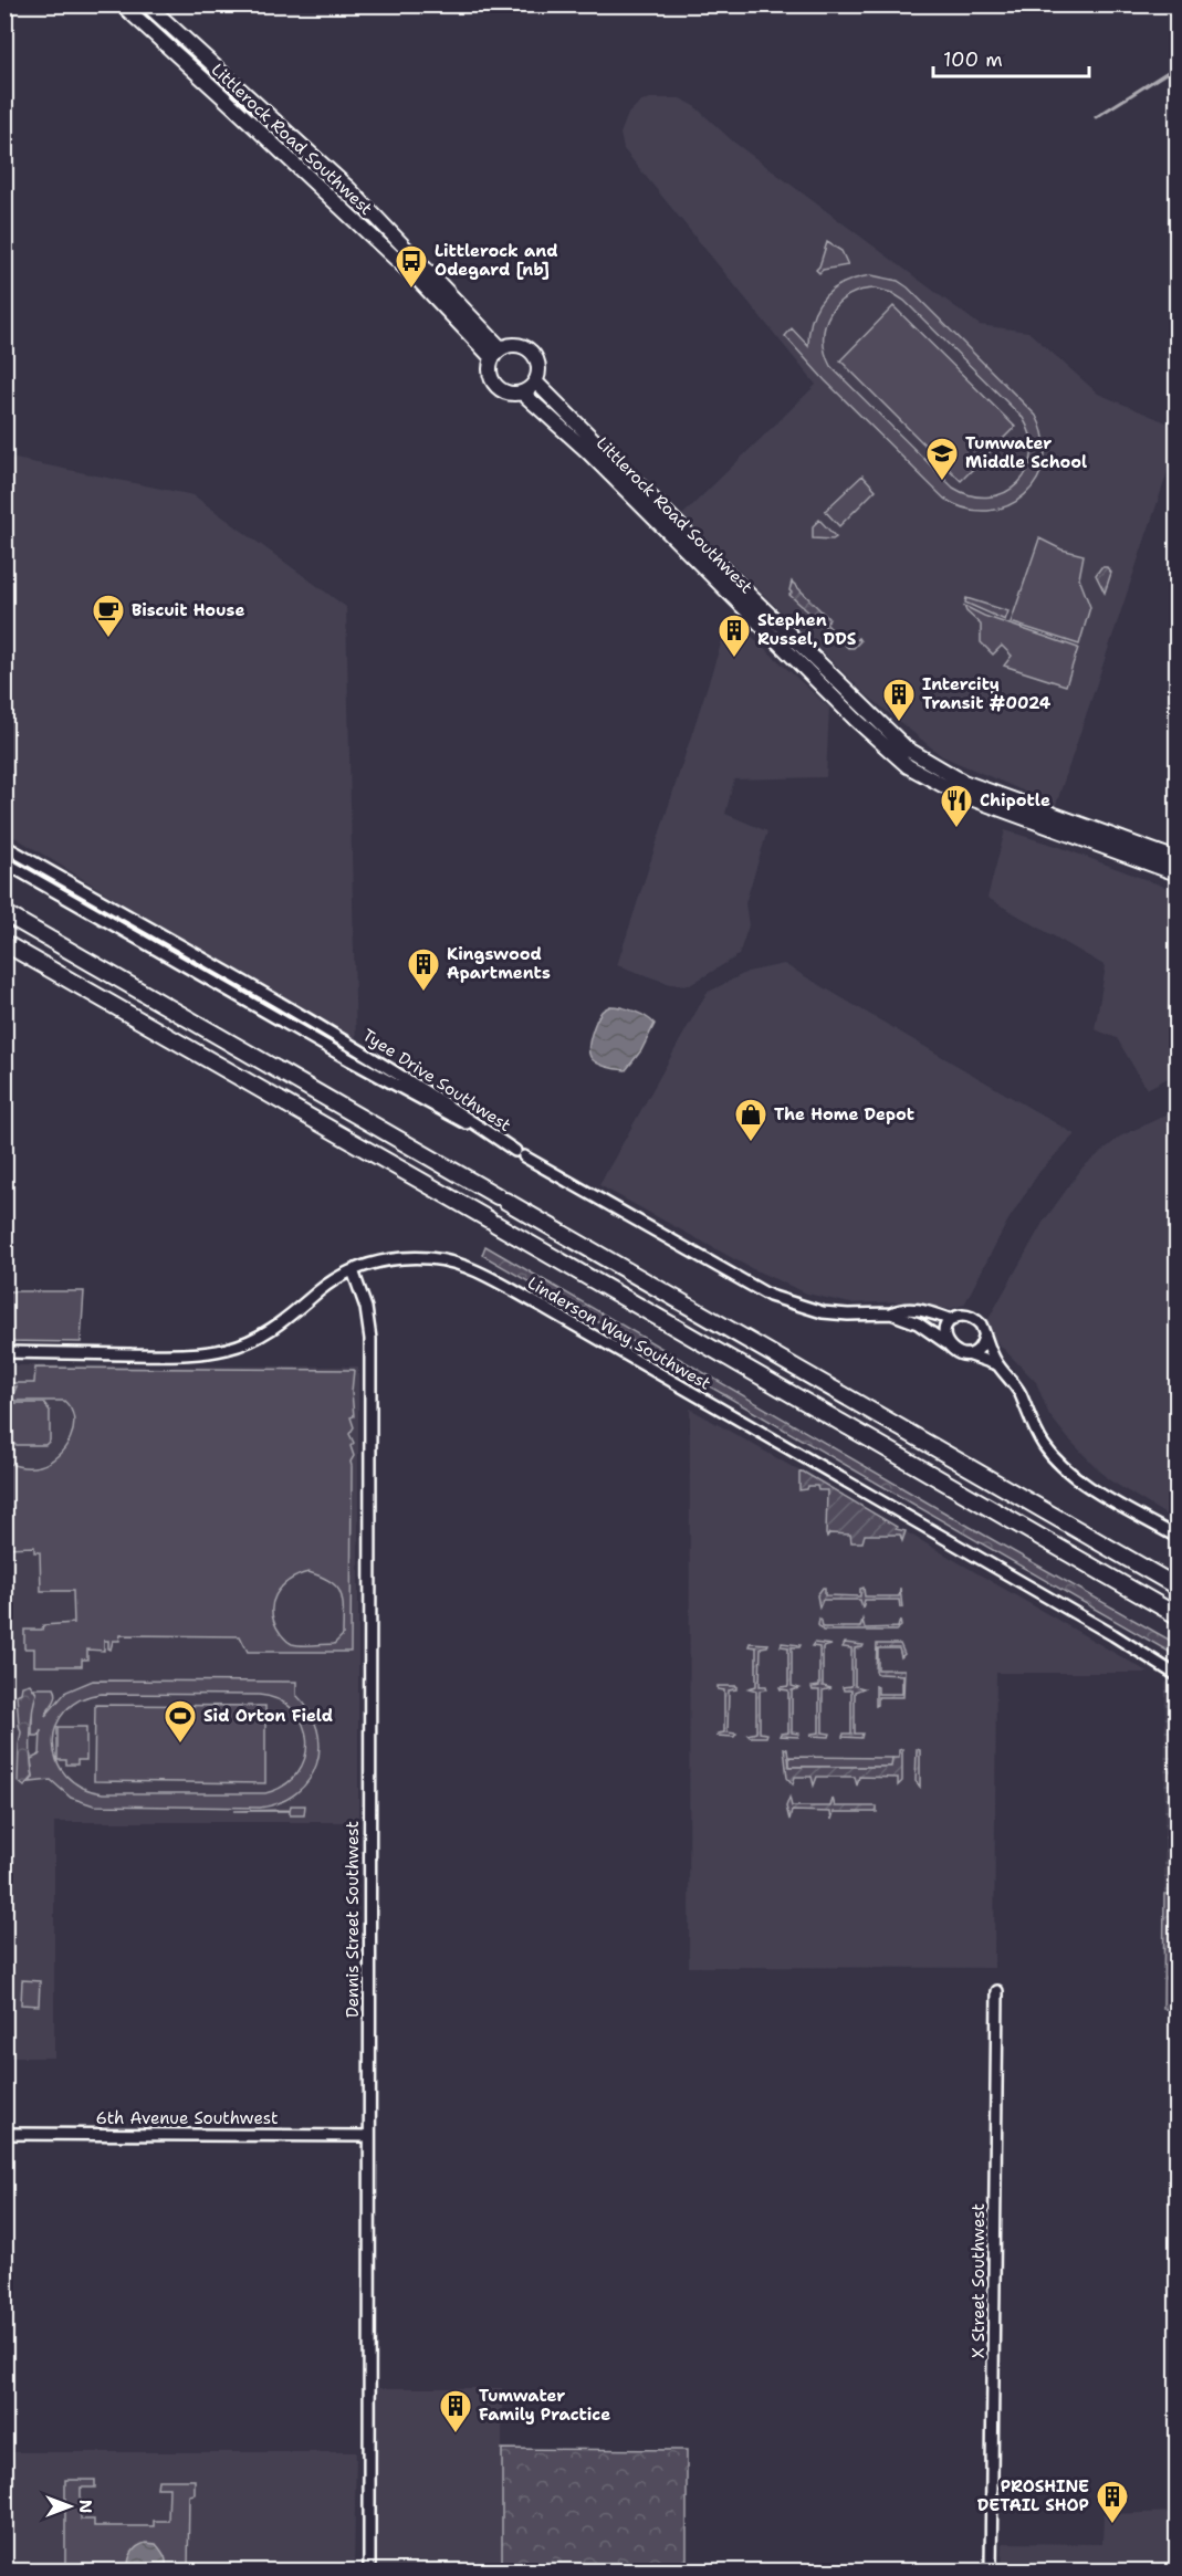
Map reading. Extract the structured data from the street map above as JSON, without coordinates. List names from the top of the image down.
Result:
{
  "streets": {
    "main road": ["Littlerock Road Southwest"],
    "street": [
      "Tyee Drive Southwest",
      "Linderson Way Southwest",
      "Dennis Street Southwest",
      "6th Avenue Southwest",
      "X Street Southwest"
    ]
  },
  "crossings": [
    ["Linderson Way Southwest", "Dennis Street Southwest"],
    ["Dennis Street Southwest", "6th Avenue Southwest"]
  ],
  "places": {
    "bus stop": ["Littlerock and Odegard [nb]"],
    "school or university": ["Tumwater Middle School"],
    "cafe": ["Biscuit House"],
    "building": [
      "Stephen Russel, DDS",
      "Intercity Transit #0024",
      "Kingswood Apartments",
      "Tumwater Family Practice",
      "PROSHINE DETAIL SHOP"
    ],
    "restaurant": ["Chipotle"],
    "shop": ["The Home Depot"],
    "sports": ["Sid Orton Field"]
  },
  "scale_bar": "100 m",
  "north": "right"
}
